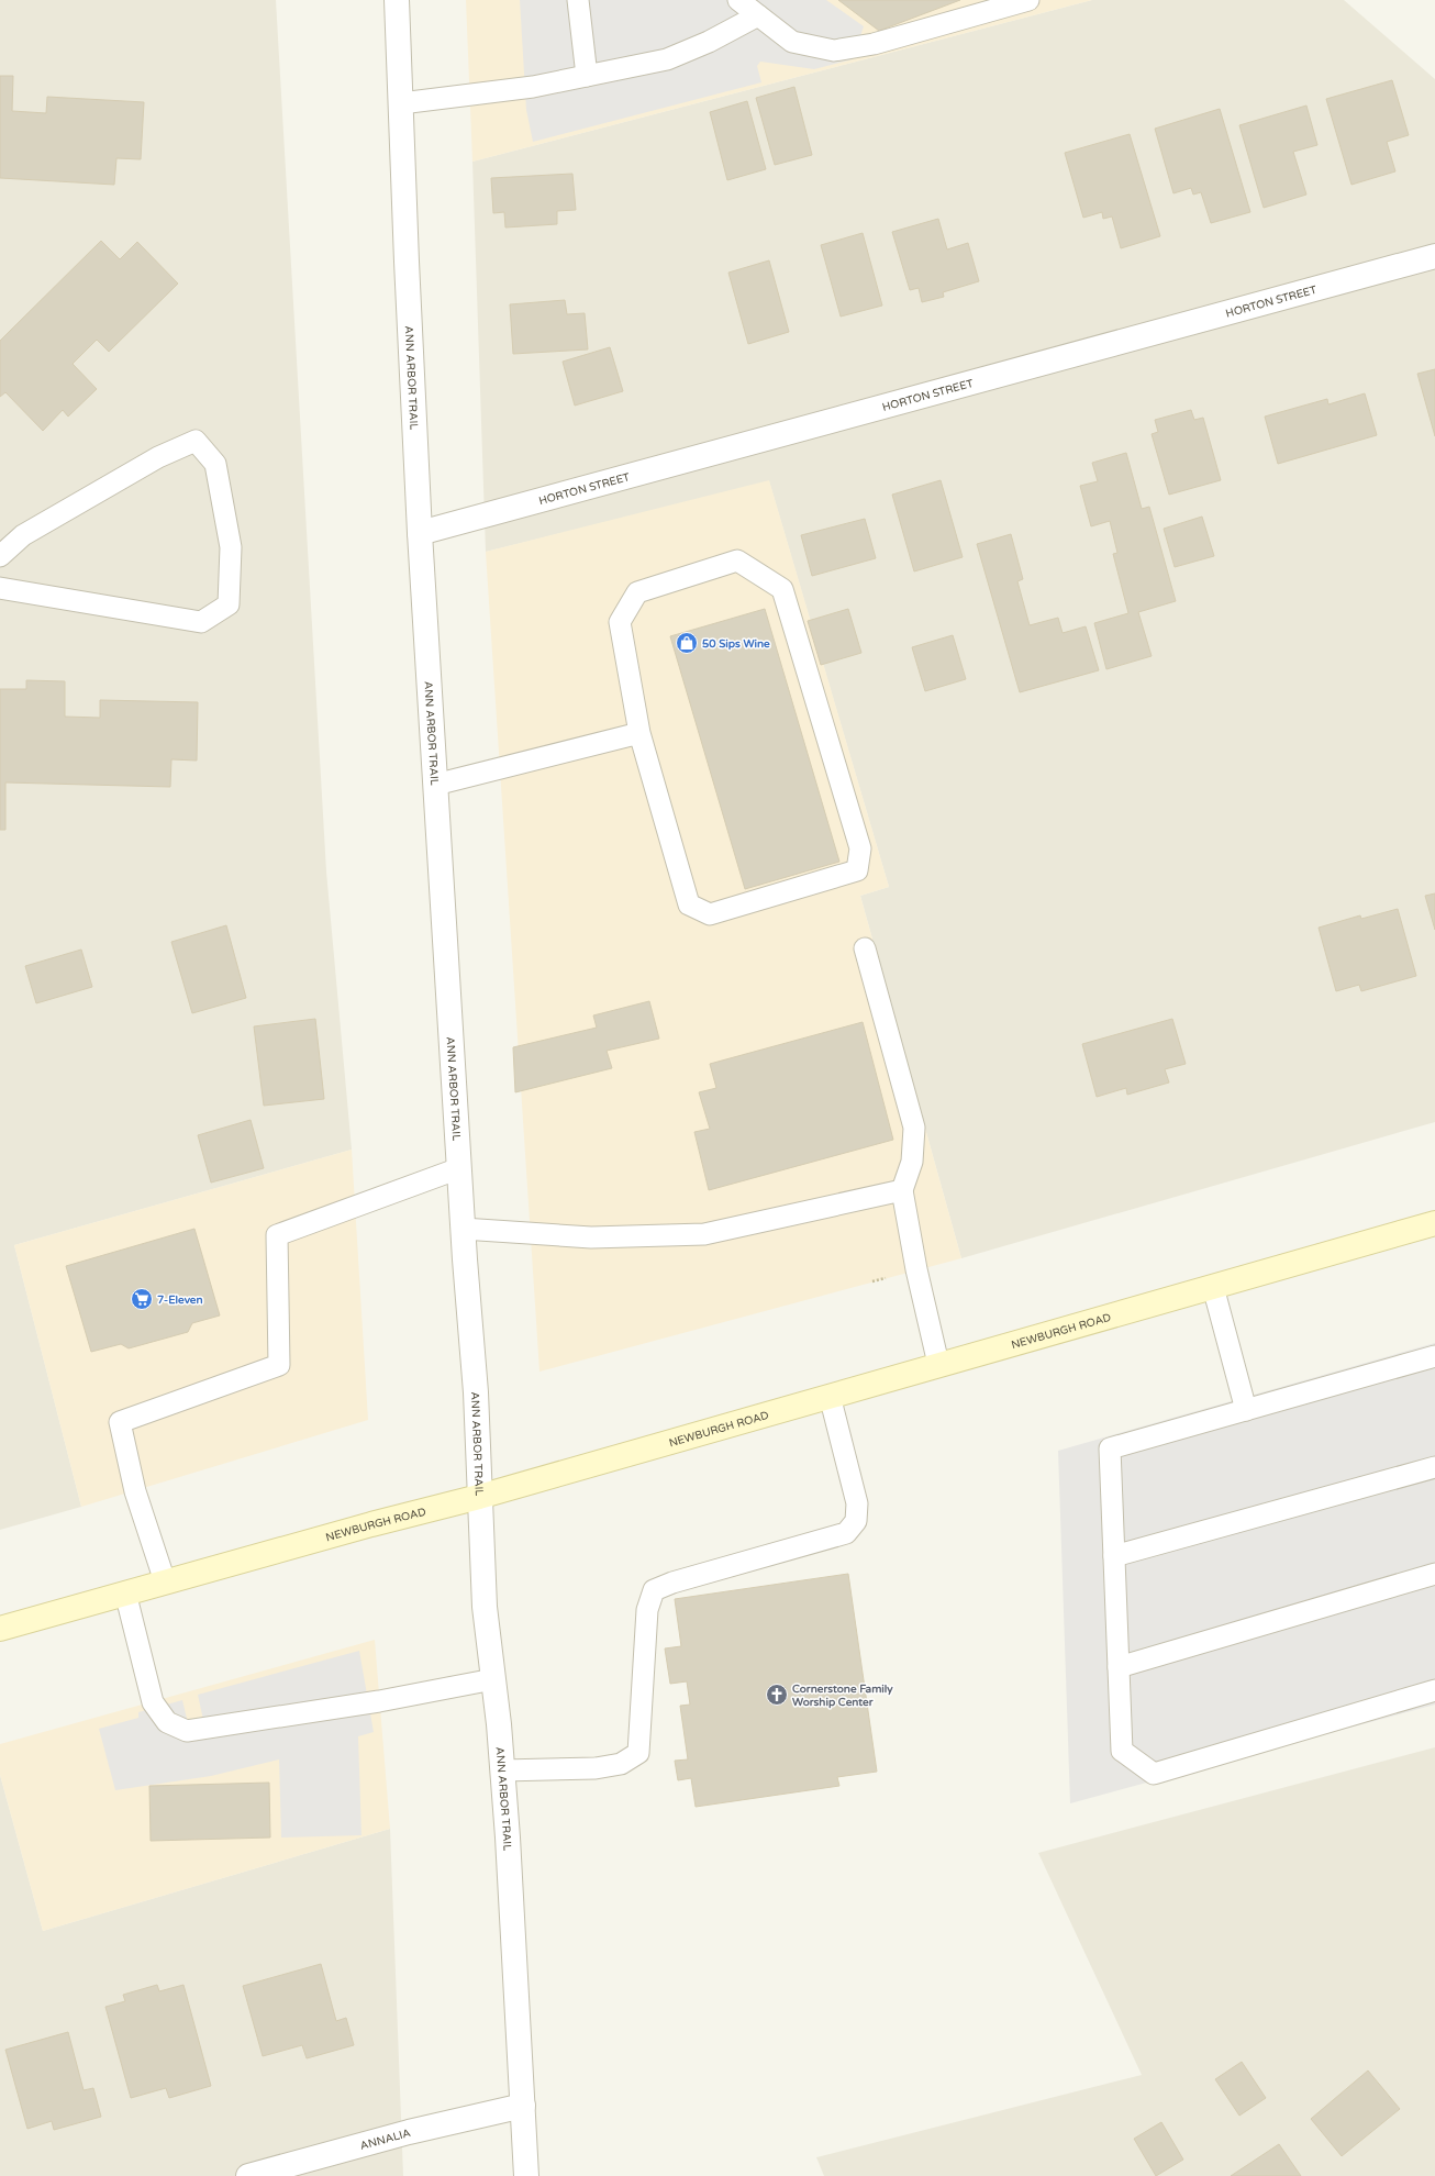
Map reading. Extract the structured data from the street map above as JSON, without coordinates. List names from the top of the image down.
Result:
{
  "streets": {
    "main road": ["NEWBURGH ROAD"],
    "street": ["HORTON STREET", "ANN ARBOR TRAIL", "ANNALIA"]
  },
  "crossings": [
    ["HORTON STREET", "ANN ARBOR TRAIL"],
    ["ANN ARBOR TRAIL", "NEWBURGH ROAD"],
    ["ANN ARBOR TRAIL", "ANNALIA"]
  ],
  "places": {
    "shop": ["50 Sips Wine"],
    "supermarket": ["7-Eleven"],
    "church": ["Cornerstone Family Worship Center"]
  }
}
